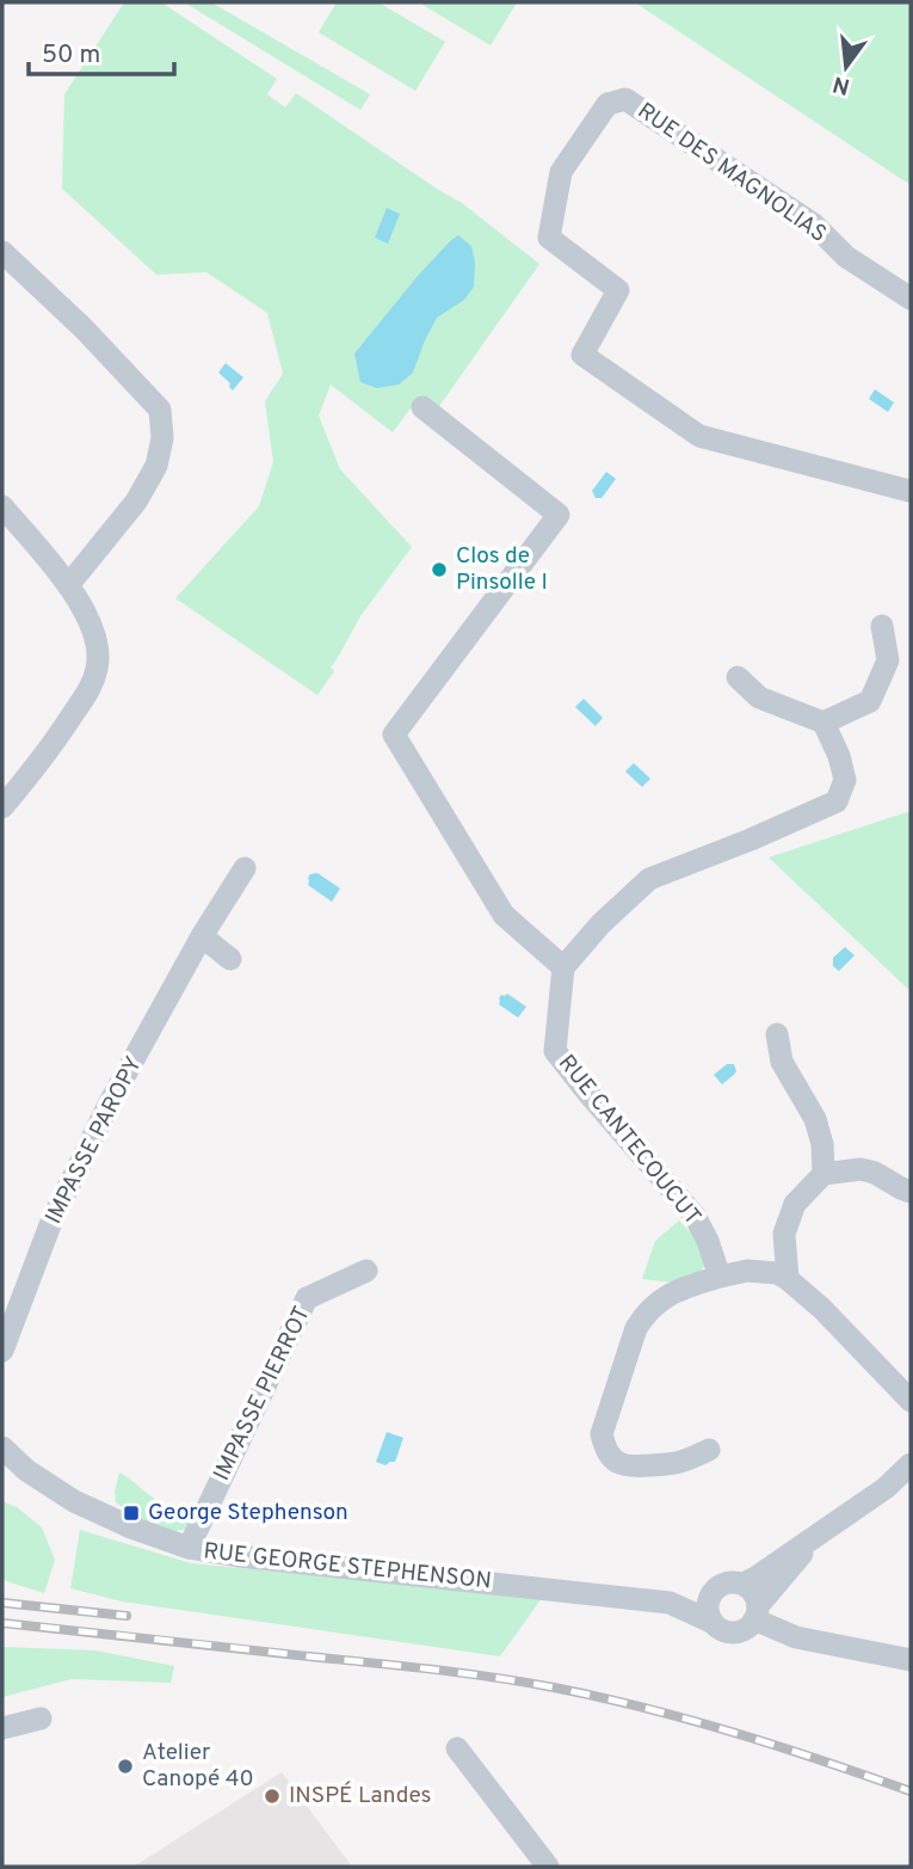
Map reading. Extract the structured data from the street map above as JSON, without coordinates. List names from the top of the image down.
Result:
{
  "streets": {
    "street": [
      "RUE DES MAGNOLIAS",
      "IMPASSE PAROPY",
      "RUE CANTECOUCUT",
      "IMPASSE PIERROT",
      "RUE GEORGE STEPHENSON"
    ]
  },
  "crossings": [
    ["IMPASSE PIERROT", "RUE GEORGE STEPHENSON"]
  ],
  "places": {
    "other": ["Clos de Pinsolle I", "Atelier Canopé 40", "INSPÉ Landes"],
    "transit": ["George Stephenson"]
  },
  "scale_bar": "50 m",
  "north": "bottom"
}
